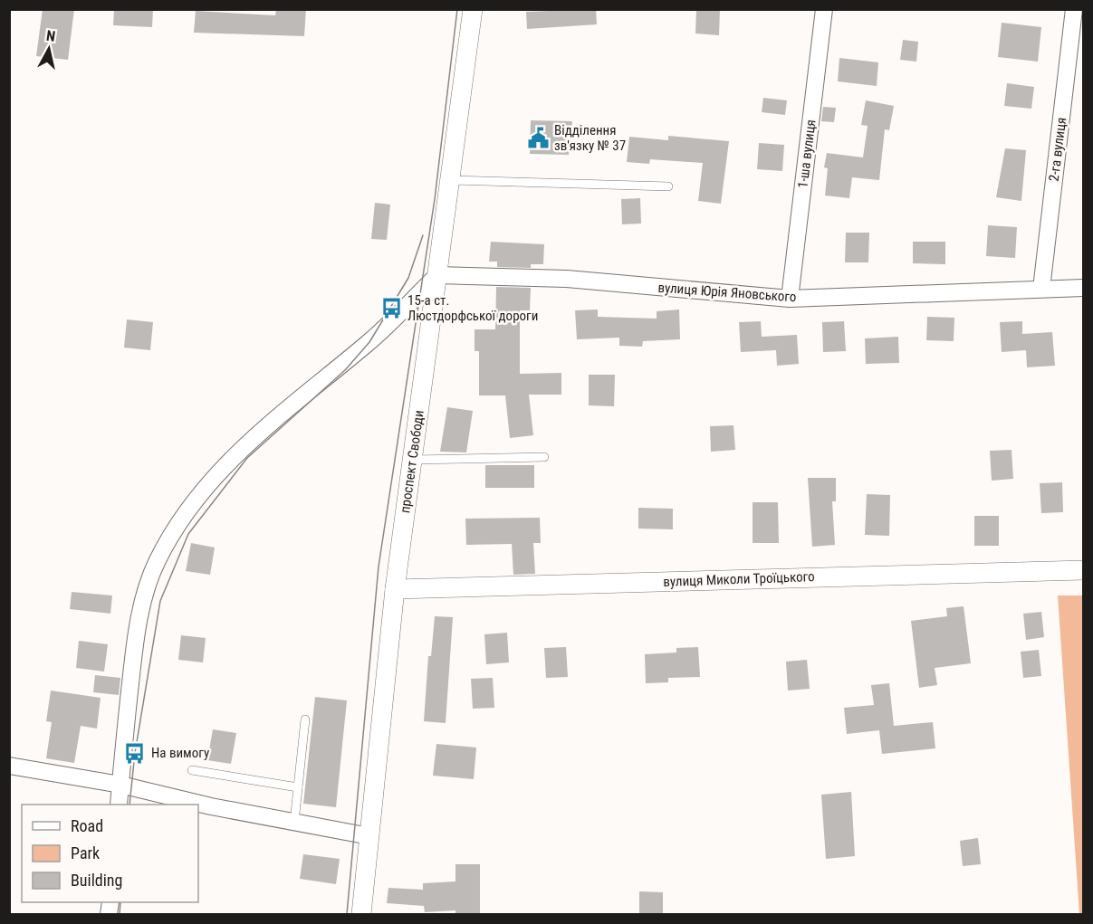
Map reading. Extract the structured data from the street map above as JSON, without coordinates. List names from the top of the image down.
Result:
{
  "streets": {
    "street": [
      "2-га вулиця",
      "1-ша вулиця",
      "вулиця Юрія Яновського",
      "проспект Свободи",
      "вулиця Миколи Троїцького"
    ]
  },
  "crossings": [
    ["2-га вулиця", "вулиця Юрія Яновського"],
    ["1-ша вулиця", "вулиця Юрія Яновського"],
    ["вулиця Юрія Яновського", "проспект Свободи"],
    ["проспект Свободи", "вулиця Миколи Троїцького"]
  ],
  "places": {
    "public building": ["Відділення зв'язку № 37"],
    "bus stop": ["15-а ст. Люстдорфської дороги", "На вимогу"]
  },
  "legend": ["Road", "Park", "Building"],
  "north": "top"
}
